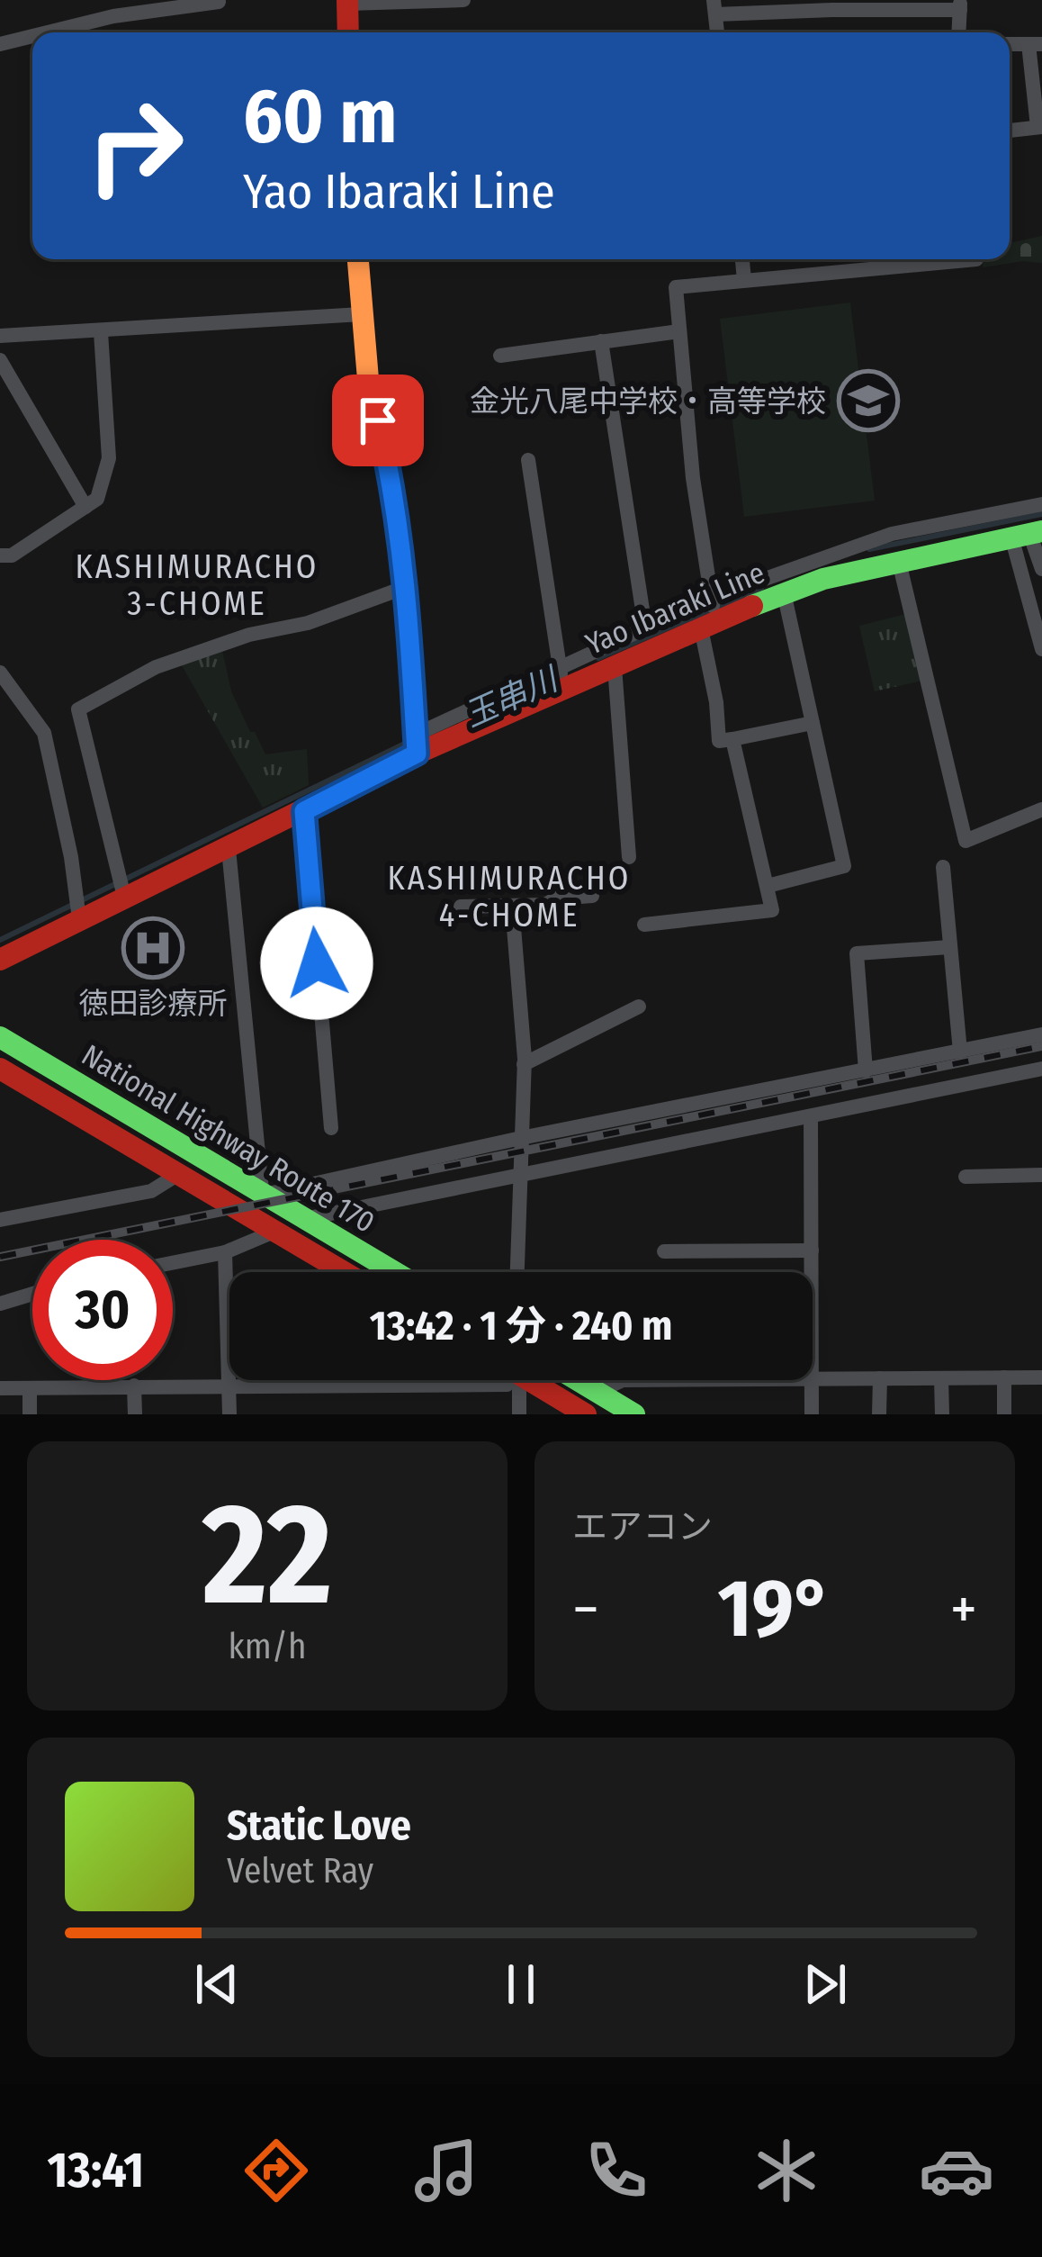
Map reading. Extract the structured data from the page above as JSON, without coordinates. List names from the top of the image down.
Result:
{
  "streets": {
    "main road": ["Yao Ibaraki Line", "National Highway Route 170"]
  },
  "districts": ["KASHIMURACHO 3-CHOME", "KASHIMURACHO 4-CHOME"],
  "water": ["玉串川"],
  "places": {
    "school or university": ["金光八尾中学校・高等学校"],
    "hospital": ["徳田診療所"]
  },
  "page": {
    "turn": ["60 m", "Yao Ibaraki Line"],
    "limit": "30",
    "trip": "13:42 · 1 分 · 240 m",
    "tile": [
      ["22", "km/h"],
      "エアコン"
    ],
    "heat": ["−", "19°", "+"],
    "song": ["Static Love", "Velvet Ray"],
    "tabs": "13:41"
  }
}
